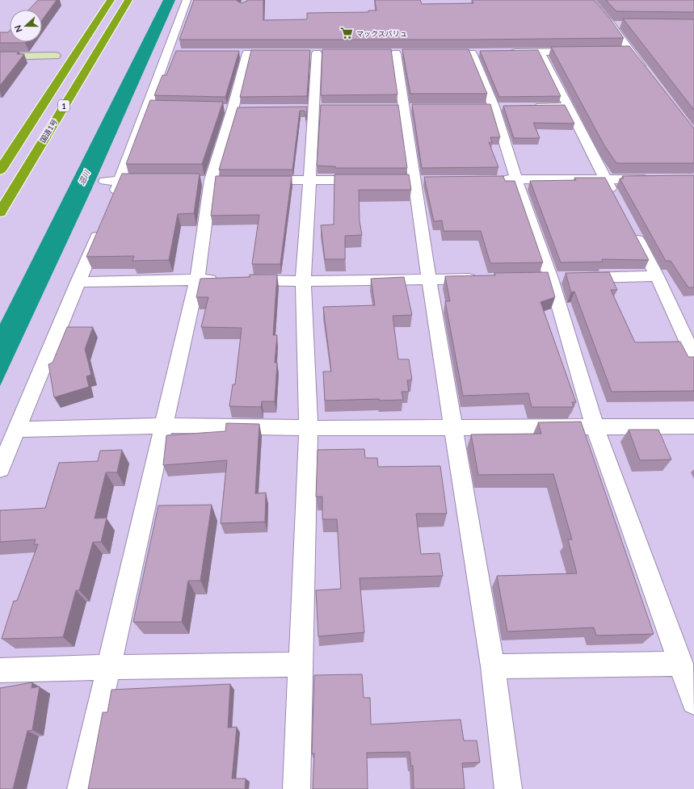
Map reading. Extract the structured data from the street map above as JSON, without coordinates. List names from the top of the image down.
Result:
{
  "streets": {
    "highway": ["1", "国道1号"]
  },
  "water": ["沼川"],
  "places": {
    "supermarket": ["マックスバリュ"]
  },
  "north": "left"
}
